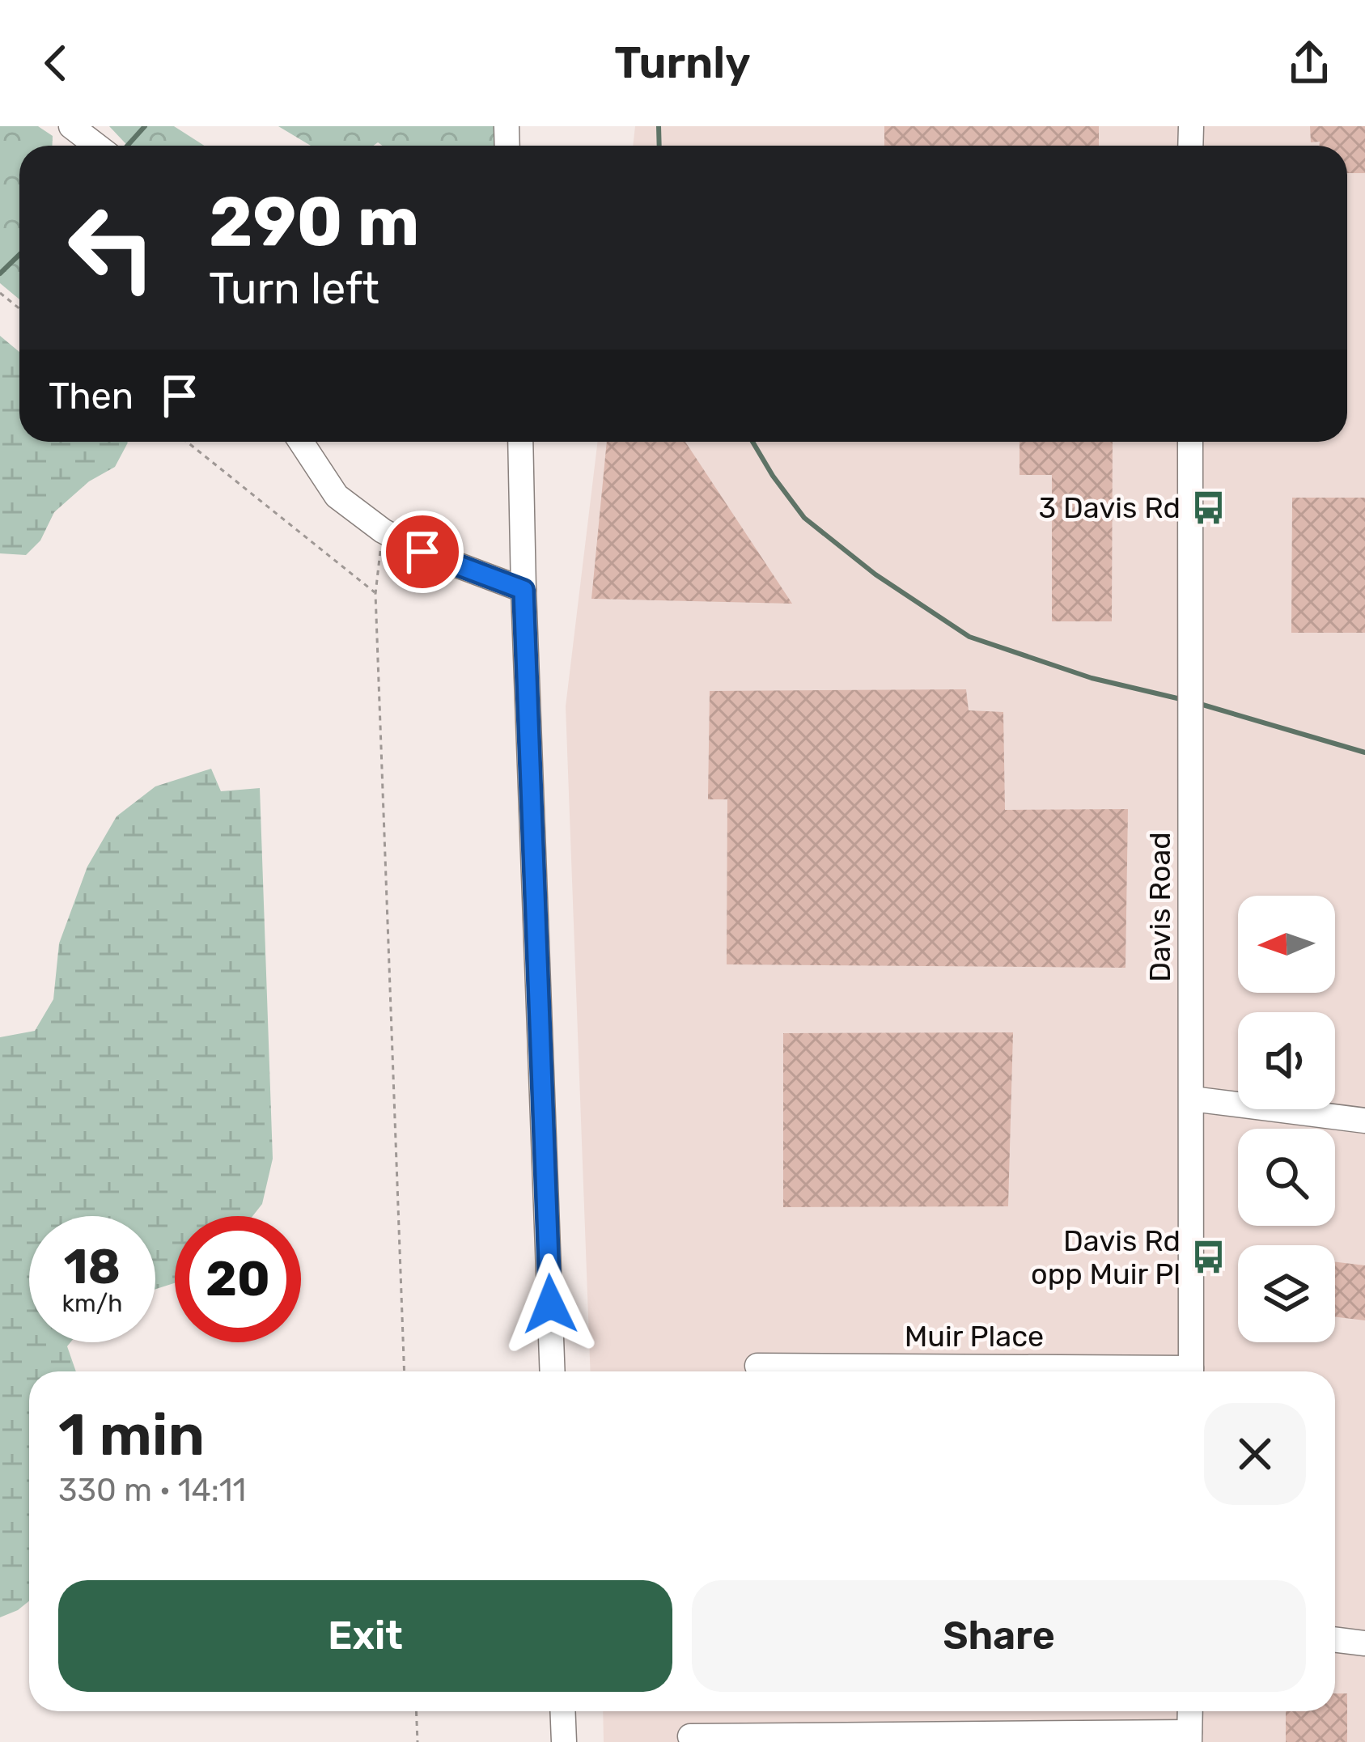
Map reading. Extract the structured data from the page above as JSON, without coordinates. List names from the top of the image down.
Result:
{
  "streets": {
    "street": ["Davis Road", "Muir Place"]
  },
  "places": {
    "bus stop": ["3 Davis Rd", "Davis Rd opp Muir Pl"]
  },
  "north": "left",
  "page": {
    "header": "Turnly",
    "turn": ["290 m", "Turn left"],
    "then": "Then",
    "speed": "18 km/h",
    "limit": "20",
    "heading": ["1 min", "330 m · 14:11"],
    "buttons": ["Exit", "Share"]
  }
}
